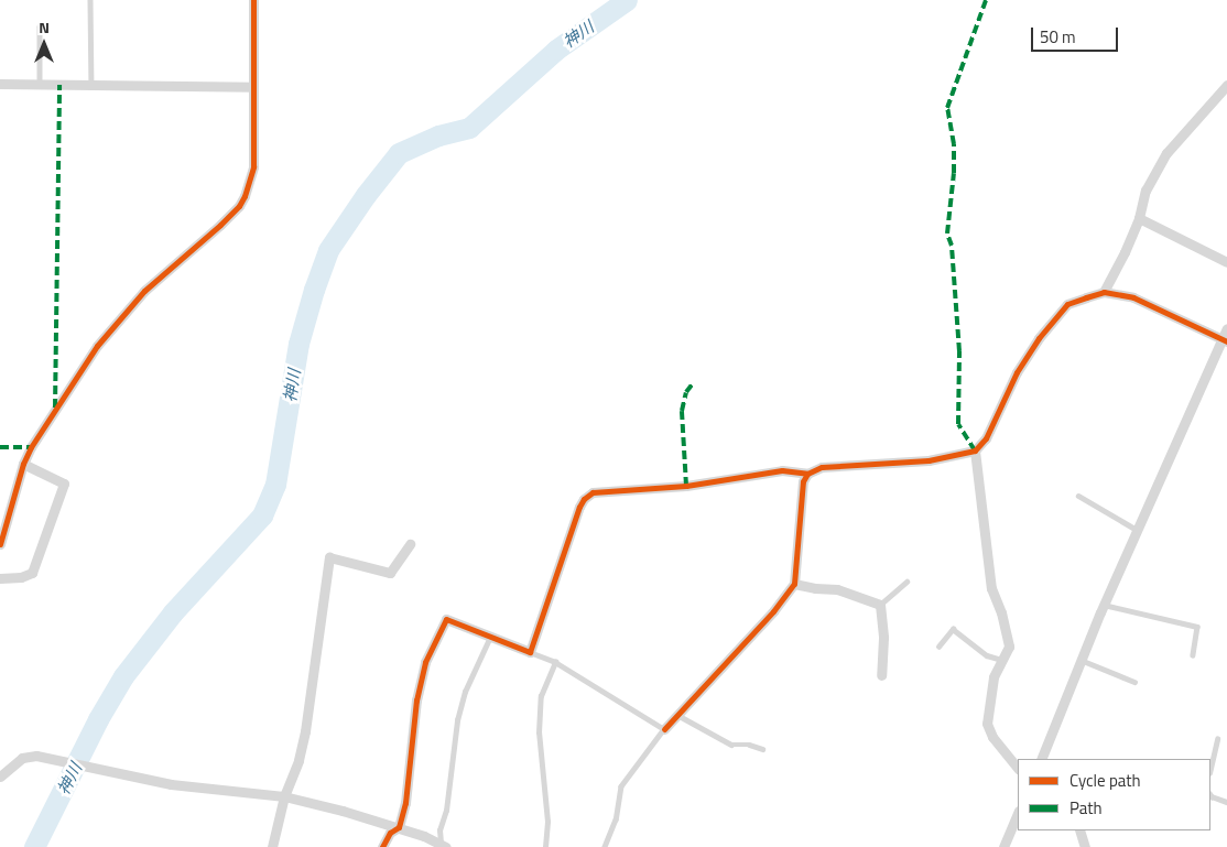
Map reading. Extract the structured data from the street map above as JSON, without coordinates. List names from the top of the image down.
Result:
{
  "water": ["神川"],
  "legend": ["Cycle path", "Path"],
  "scale_bar": "50 m",
  "north": "top"
}
